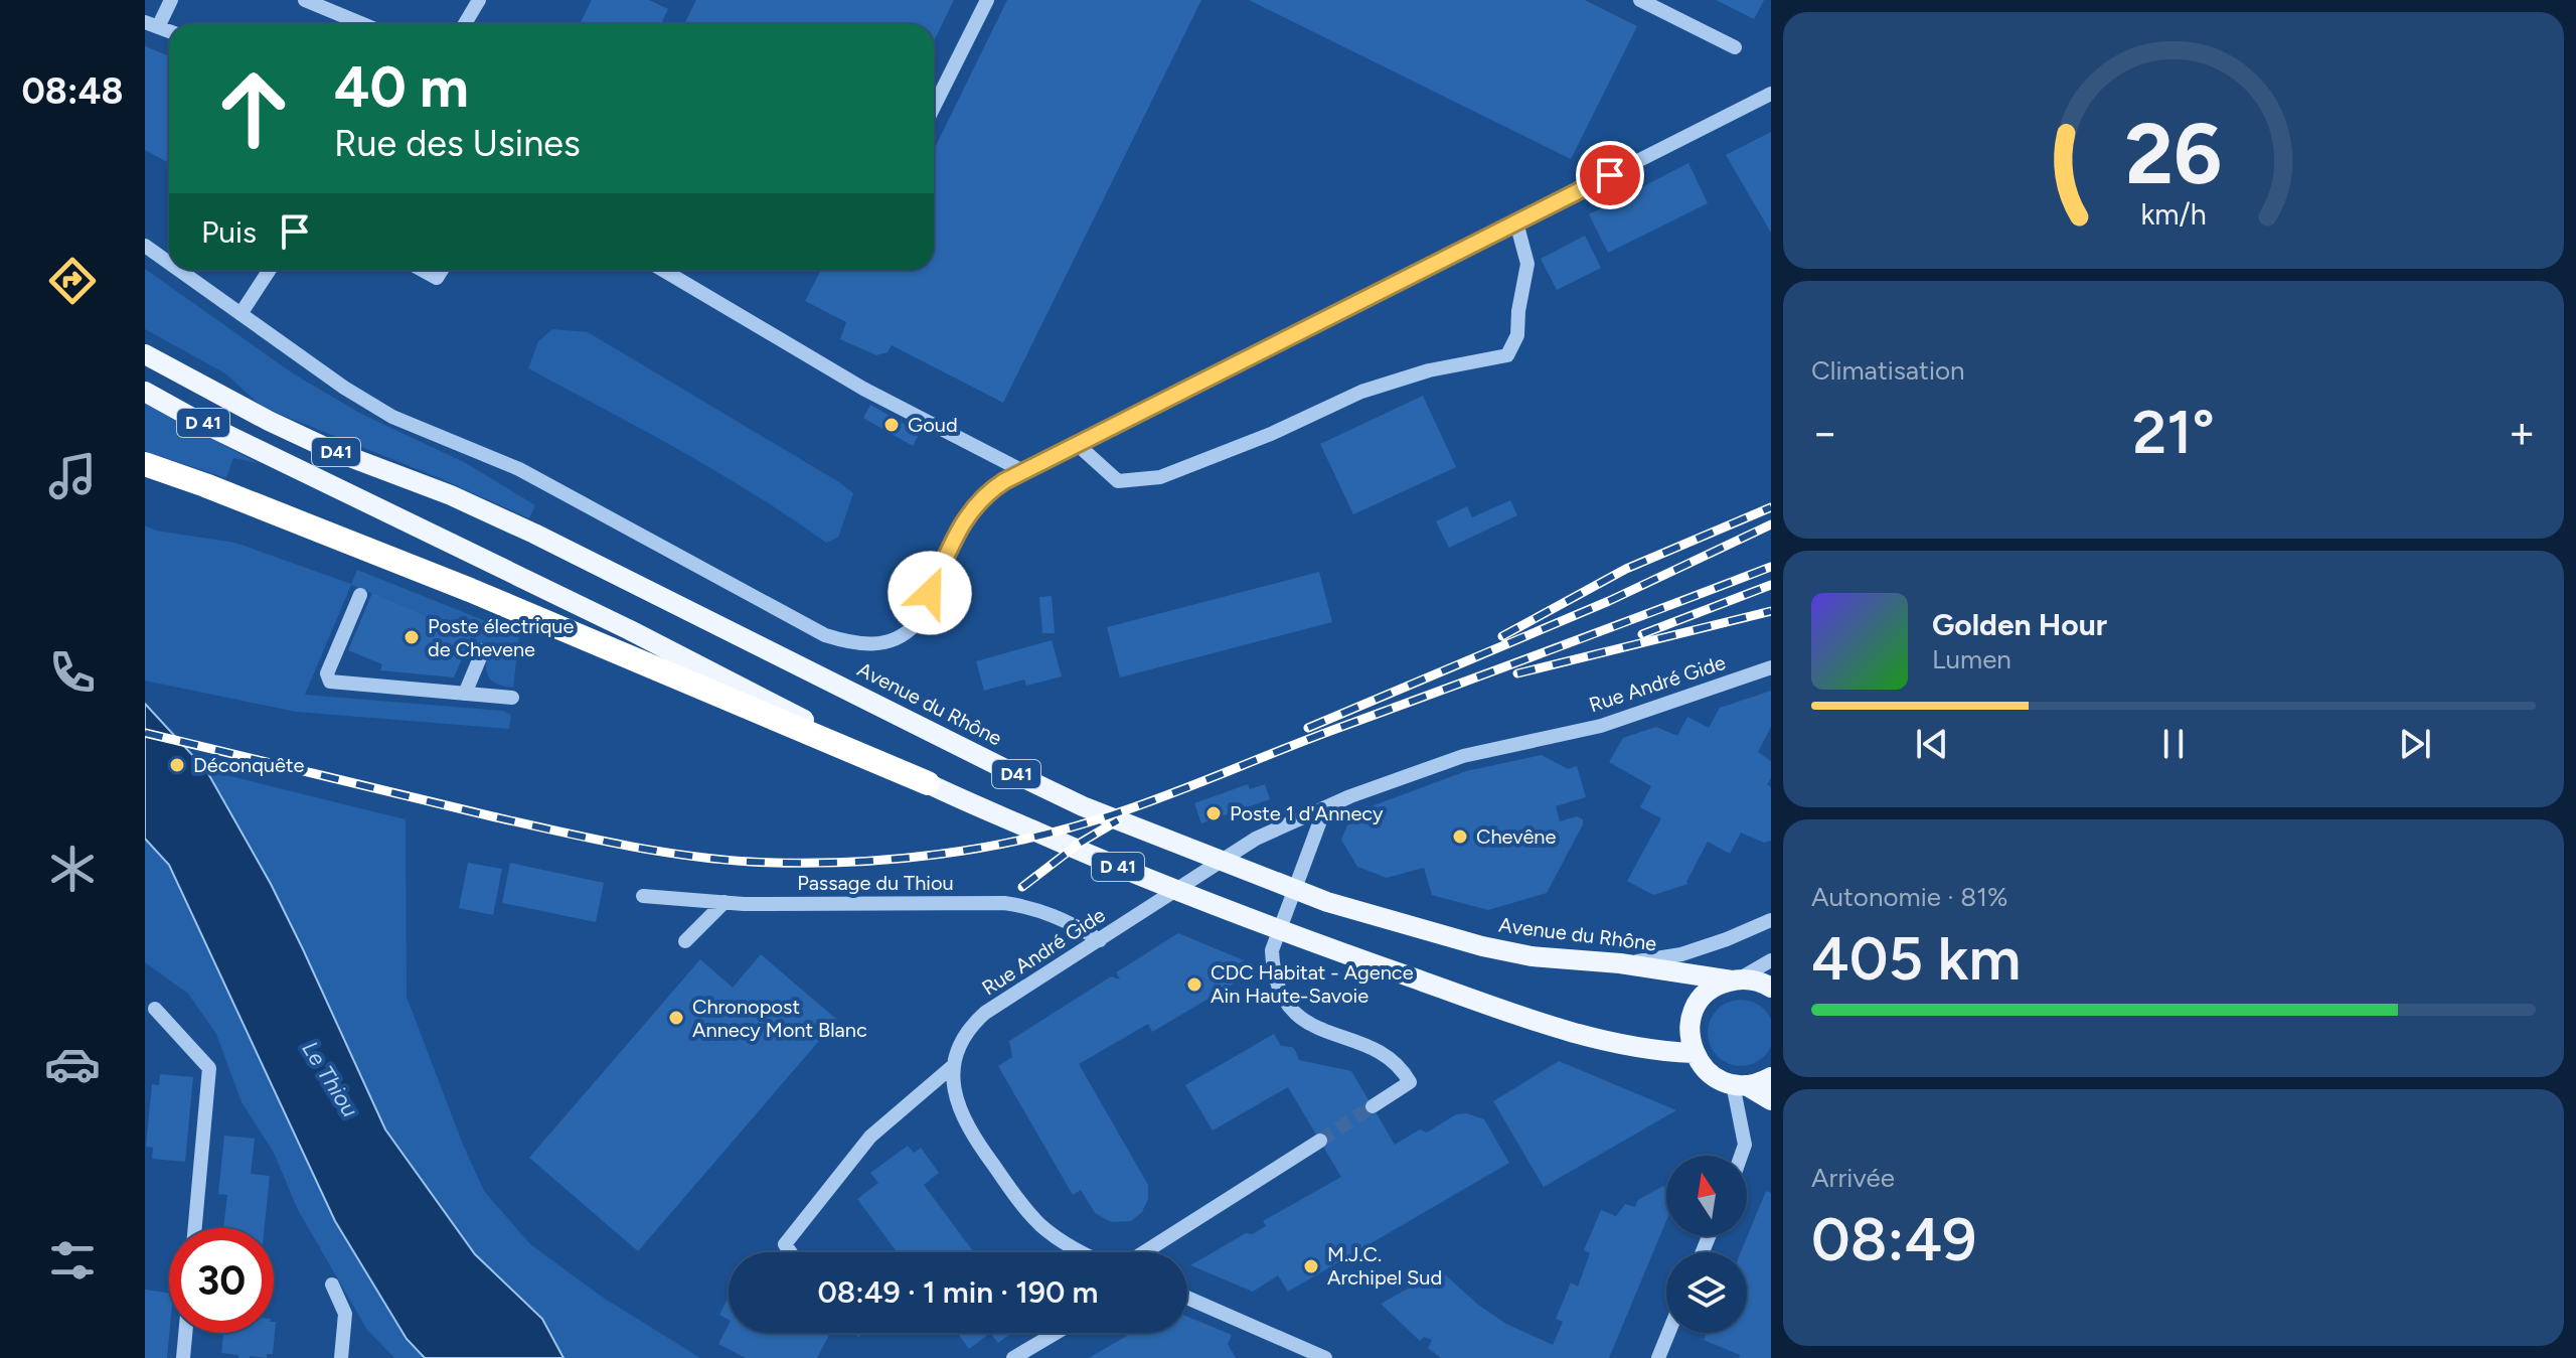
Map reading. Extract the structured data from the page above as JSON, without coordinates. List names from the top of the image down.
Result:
{
  "streets": {
    "main road": ["D 41", "D41", "Avenue du Rhône"],
    "street": ["Rue André Gide", "Passage du Thiou"]
  },
  "crossings": [
    ["Rue André Gide", "Passage du Thiou"]
  ],
  "water": ["Le Thiou"],
  "places": [
    "Goud",
    "Poste électrique de Chevene",
    "Déconquête",
    "Poste 1 d'Annecy",
    "Chevêne",
    "CDC Habitat - Agence Ain Haute-Savoie",
    "Chronopost Annecy Mont Blanc",
    "M.J.C. Archipel Sud"
  ],
  "north": "top",
  "page": {
    "tabs": "08:48",
    "turn": ["40 m", "Rue des Usines"],
    "then": "Puis",
    "tile": [
      "Climatisation",
      ["Autonomie · 81%", "405 km"],
      ["Arrivée", "08:49"]
    ],
    "heat": ["−", "21°", "+"],
    "song": ["Golden Hour", "Lumen"],
    "limit": "30",
    "trip": "08:49 · 1 min · 190 m",
    "gauge": ["26", "km/h"]
  }
}
